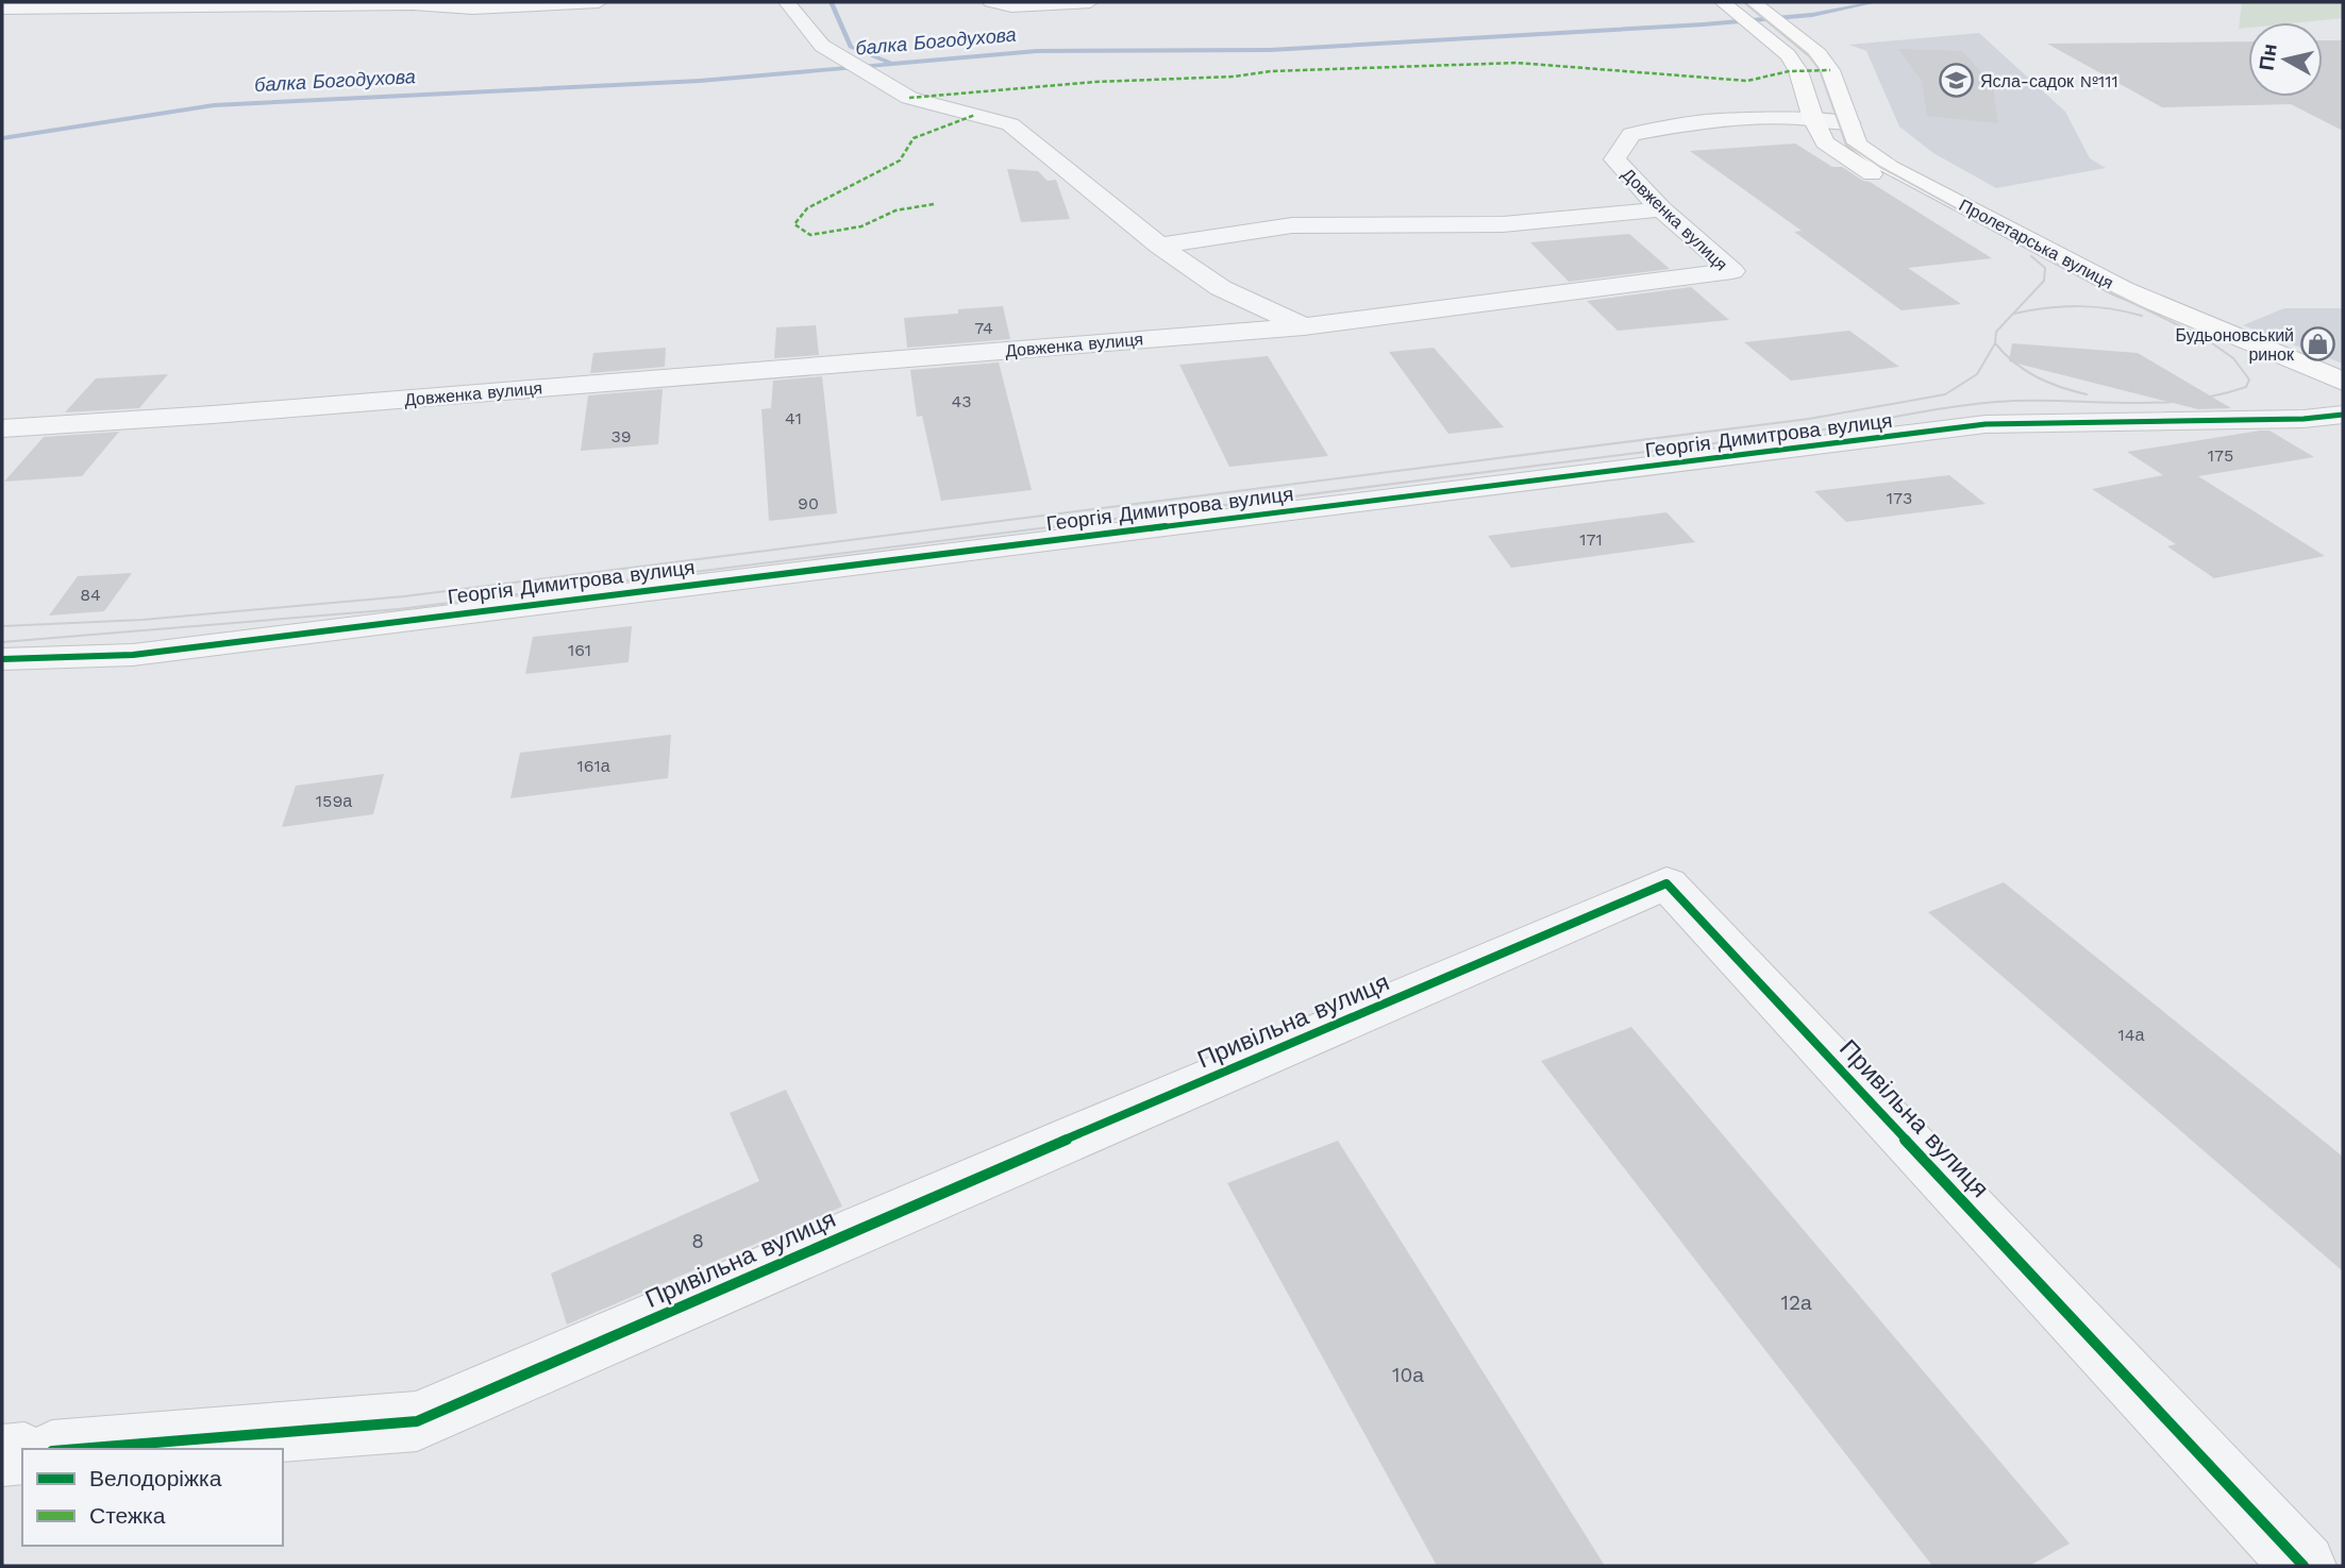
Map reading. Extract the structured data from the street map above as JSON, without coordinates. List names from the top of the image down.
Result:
{
  "streets": {
    "main road": ["Пролетарська вулиця"],
    "street": ["Довженка вулиця", "Георгія Димитрова вулиця", "Привільна вулиця"]
  },
  "crossings": [
    ["Довженка вулиця", "Пролетарська вулиця"]
  ],
  "water": ["балка Богодухова"],
  "places": {
    "school or university": ["Ясла-садок №111"],
    "shop": ["Будьоновський ринок"]
  },
  "house_numbers": [
    "74",
    "43",
    "41",
    "39",
    "175",
    "173",
    "90",
    "171",
    "84",
    "161",
    "161а",
    "159а",
    "14а",
    "8",
    "12а",
    "10а"
  ],
  "legend": ["Велодоріжка", "Стежка"],
  "north": "left"
}
